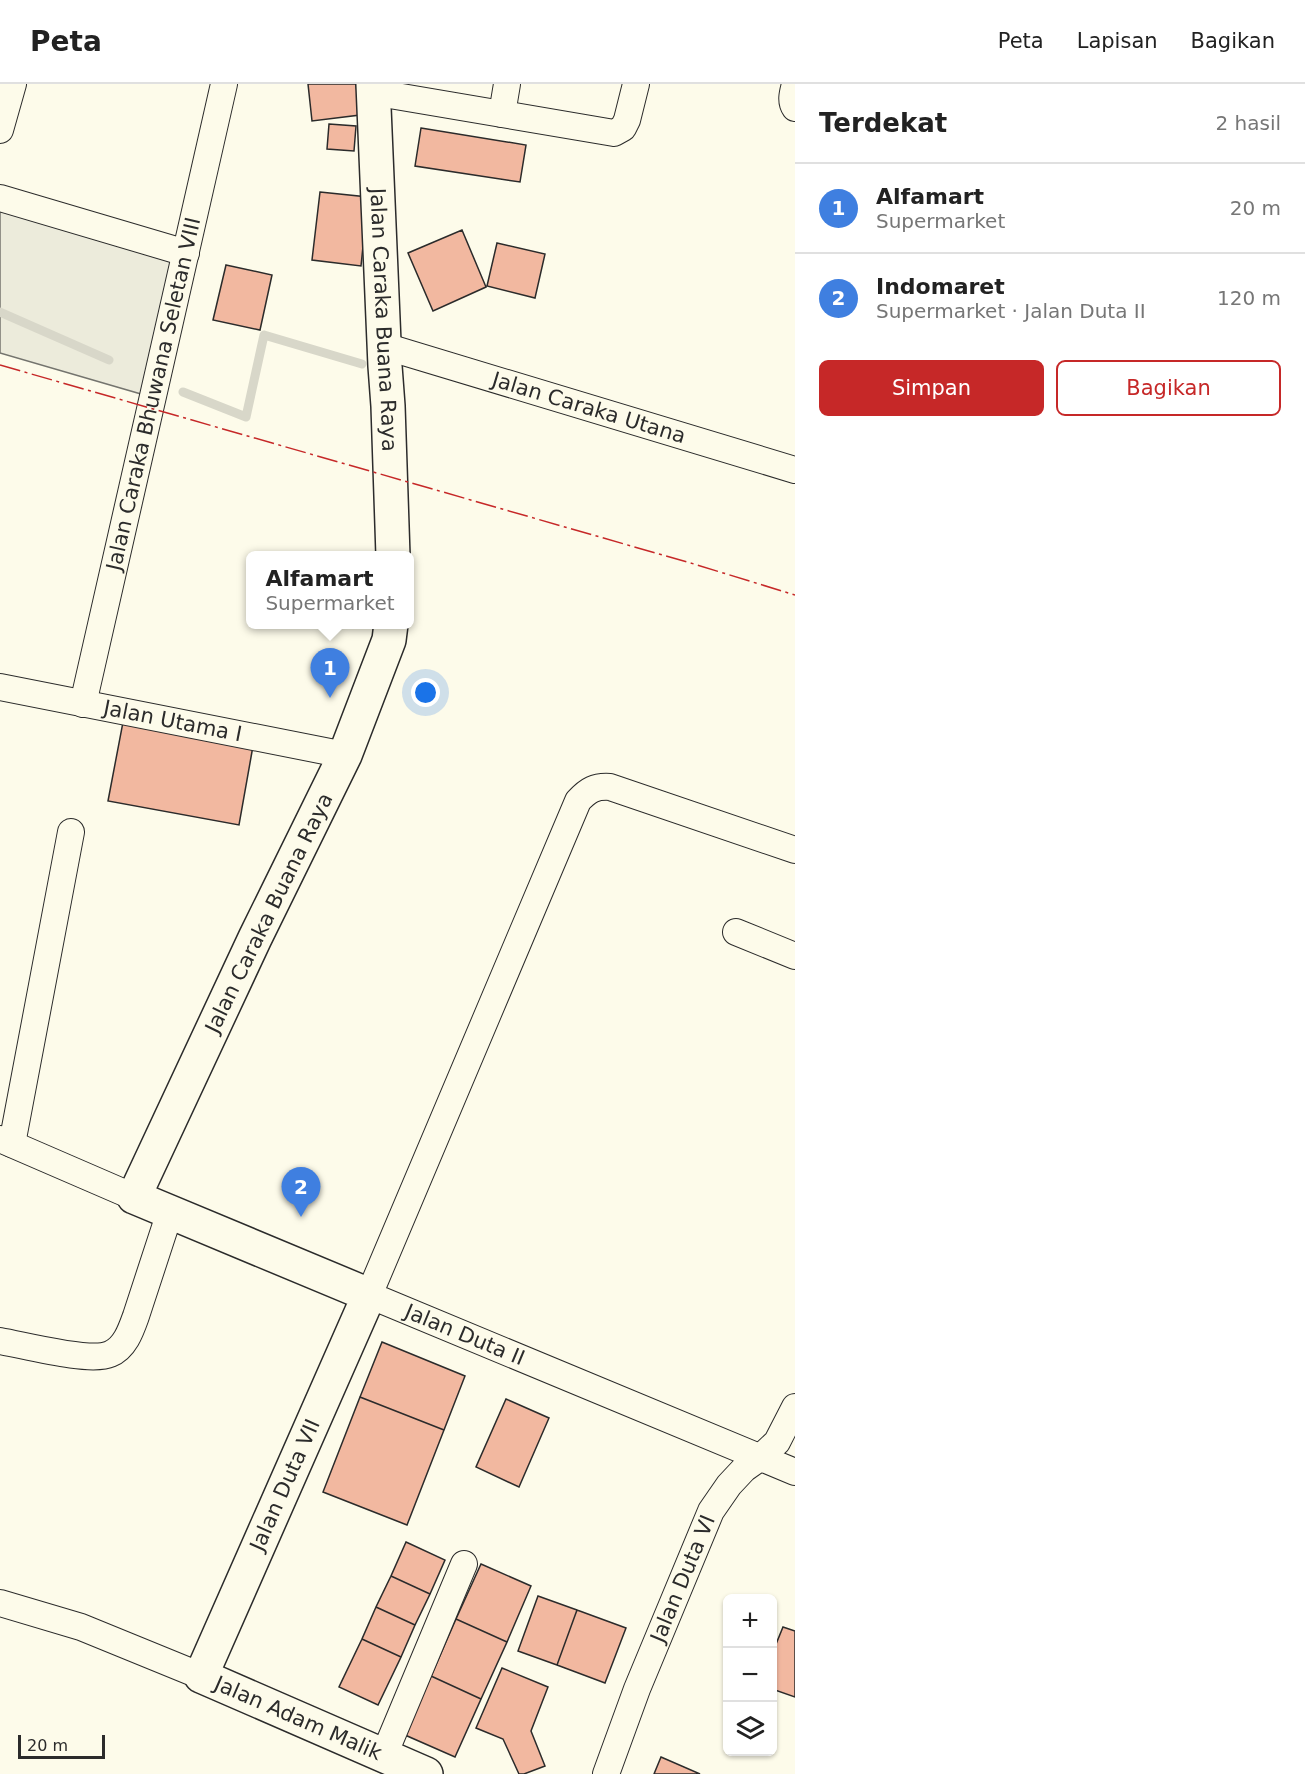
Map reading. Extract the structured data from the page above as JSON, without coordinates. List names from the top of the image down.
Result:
{
  "streets": {
    "street": [
      "Jalan Caraka Buana Raya",
      "Jalan Caraka Bhuwana Seletan VIII",
      "Jalan Caraka Utana",
      "Jalan Utama I",
      "Jalan Duta II",
      "Jalan Duta VII",
      "Jalan Duta VI",
      "Jalan Adam Malik"
    ]
  },
  "crossings": [
    ["Jalan Caraka Buana Raya", "Jalan Caraka Utana"],
    ["Jalan Caraka Buana Raya", "Jalan Utama I"],
    ["Jalan Caraka Buana Raya", "Jalan Duta II"],
    ["Jalan Caraka Bhuwana Seletan VIII", "Jalan Utama I"],
    ["Jalan Duta II", "Jalan Duta VII"],
    ["Jalan Duta II", "Jalan Duta VI"],
    ["Jalan Duta VII", "Jalan Adam Malik"]
  ],
  "scale_bar": "20 m",
  "page": {
    "header": "Peta",
    "nav": ["Peta", "Lapisan", "Bagikan"],
    "heading": ["Terdekat", "2 hasil"],
    "list": [
      {
        "mark": "1",
        "name": "Alfamart",
        "note": "Supermarket",
        "value": "20 m"
      },
      {
        "mark": "2",
        "name": "Indomaret",
        "note": "Supermarket · Jalan Duta II",
        "value": "120 m"
      }
    ],
    "buttons": ["Simpan", "Bagikan"],
    "popup": ["Alfamart", "Supermarket"],
    "pins": ["1", "2"],
    "map_buttons": ["+", "−"],
    "scale": "20 m"
  }
}
